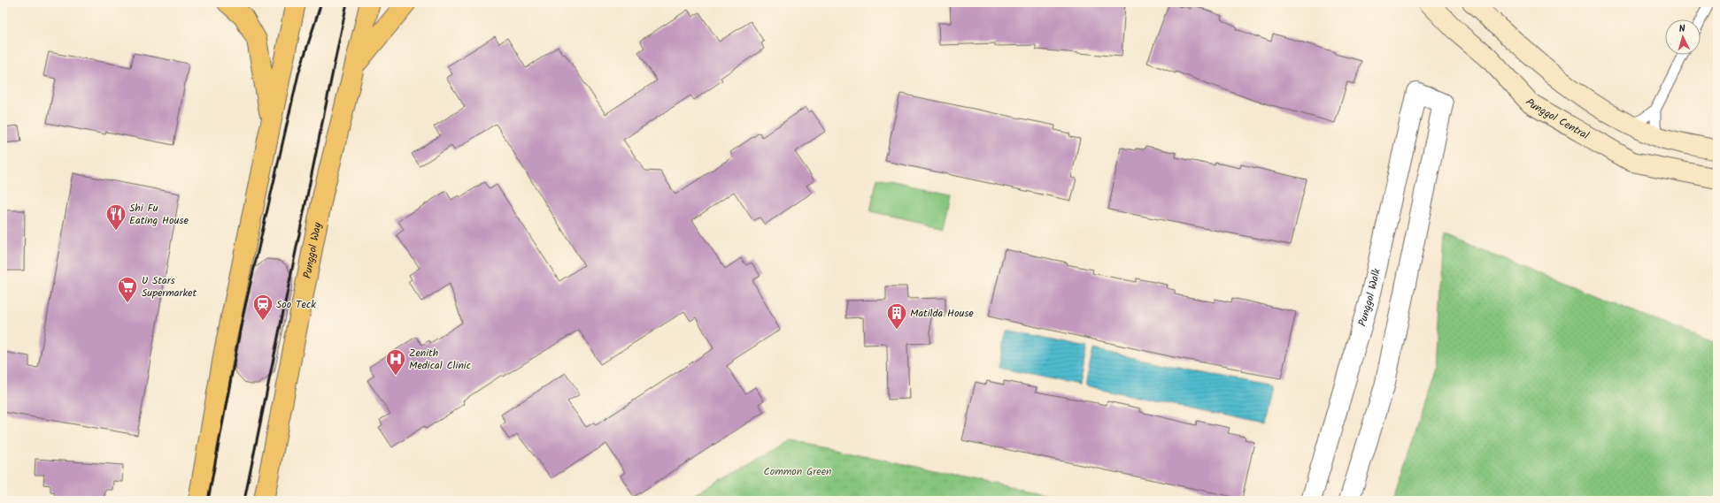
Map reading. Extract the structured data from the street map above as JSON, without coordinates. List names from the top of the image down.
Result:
{
  "streets": {
    "main road": ["Punggol Central", "Punggol Way"],
    "street": ["Punggol Walk"]
  },
  "parks": ["Common Green"],
  "places": {
    "restaurant": ["Shi Fu Eating House"],
    "supermarket": ["U Stars Supermarket"],
    "station": ["Soo Teck"],
    "building": ["Matilda House"],
    "hospital": ["Zenith Medical Clinic"]
  },
  "north": "top"
}
